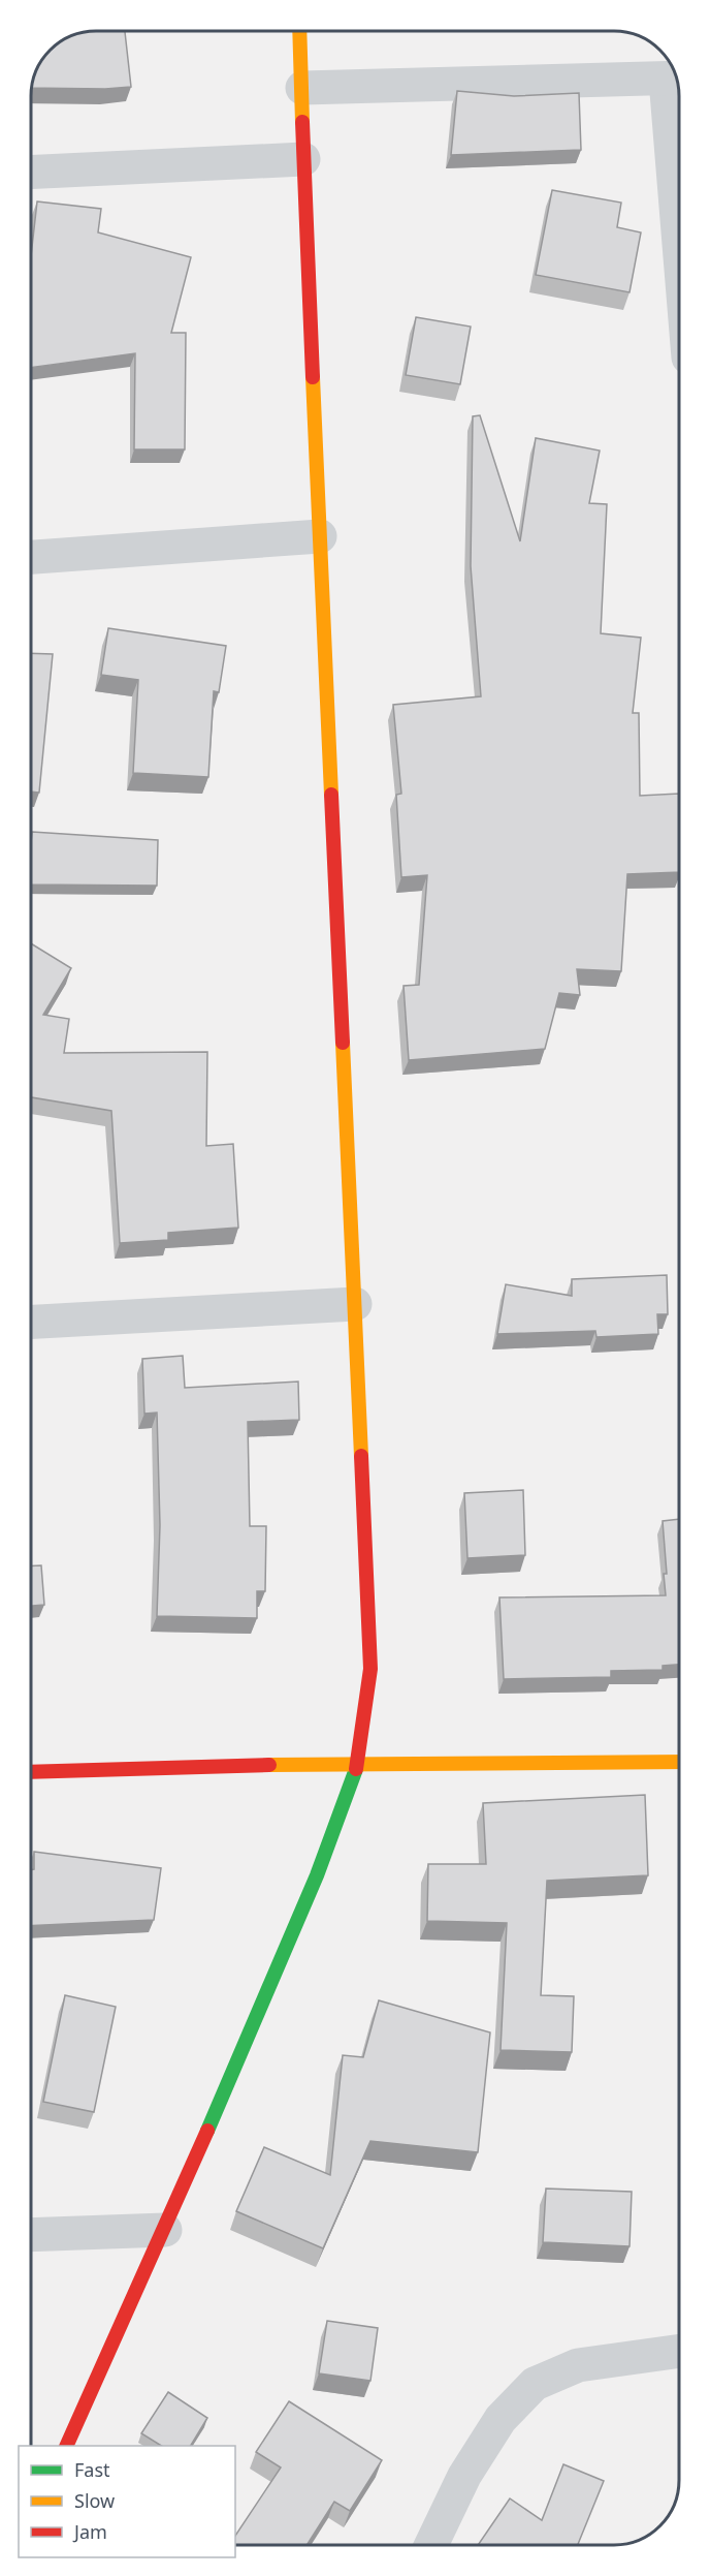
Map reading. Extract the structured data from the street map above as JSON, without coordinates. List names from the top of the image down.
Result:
{
  "legend": ["Fast", "Slow", "Jam"]
}
